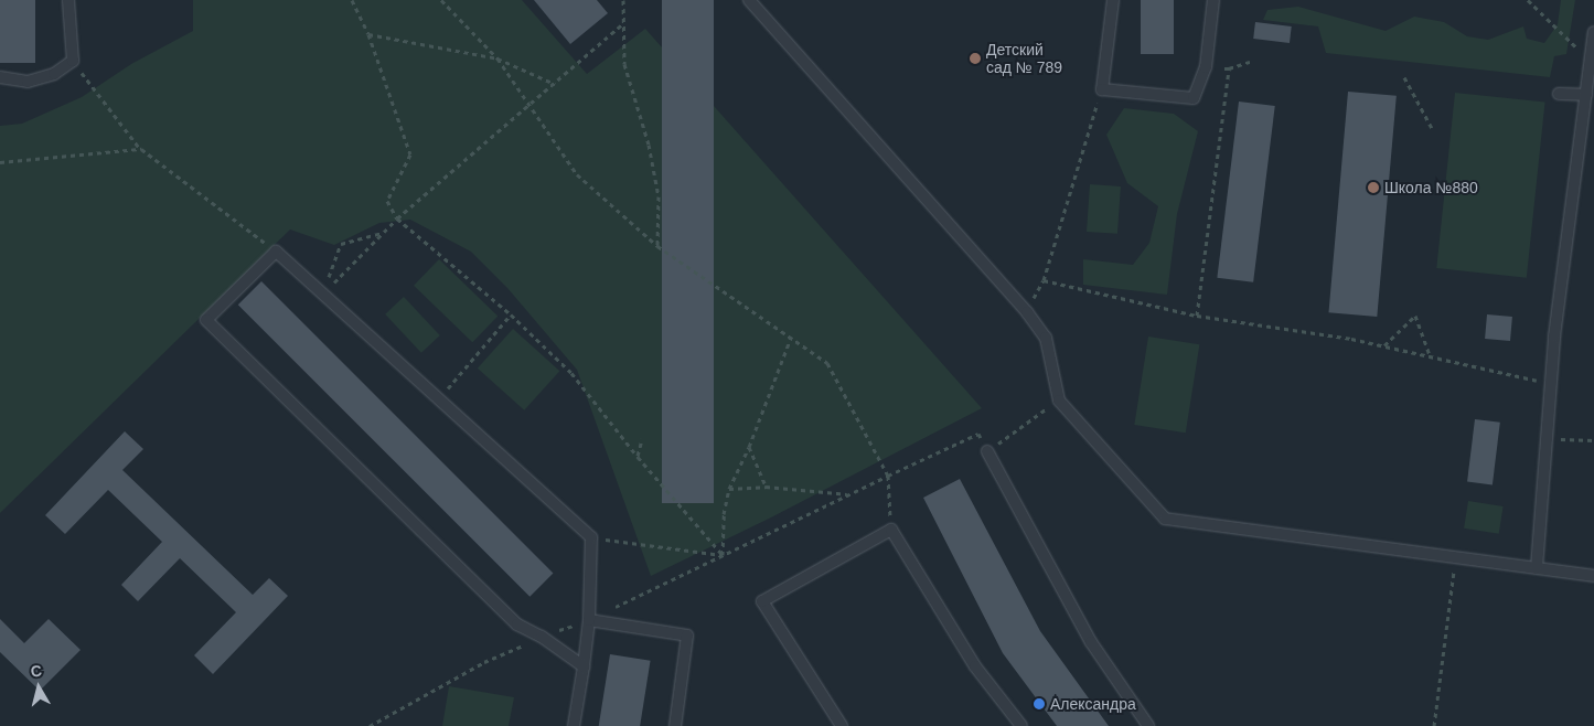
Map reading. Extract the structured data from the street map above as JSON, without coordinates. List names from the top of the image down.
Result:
{
  "places": ["Детский сад № 789", "Школа №880", "Александра"],
  "north": "top"
}
